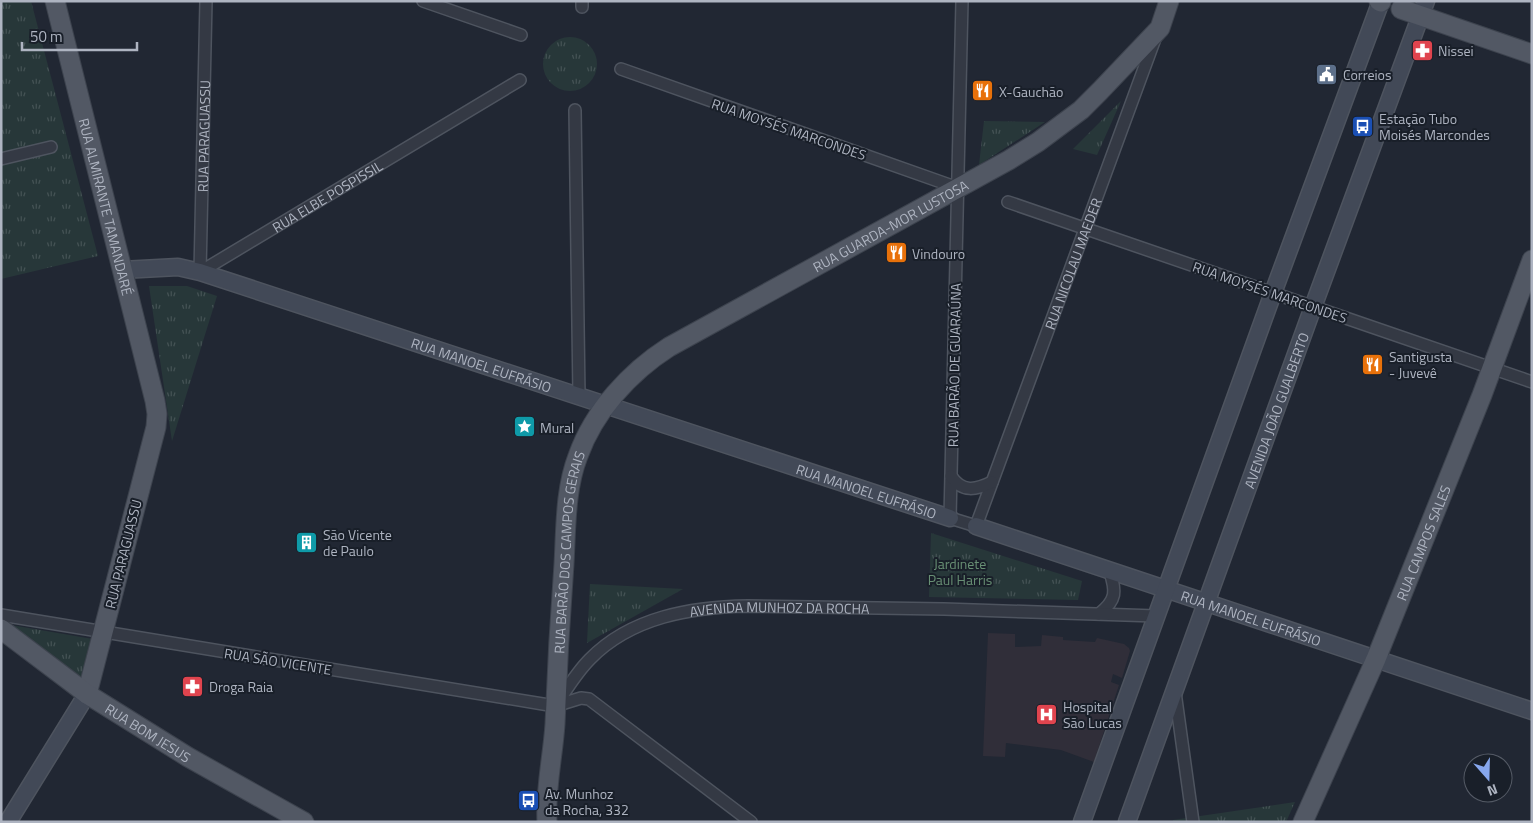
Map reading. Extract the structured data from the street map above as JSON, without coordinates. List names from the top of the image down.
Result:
{
  "streets": {
    "main road": [
      "RUA PARAGUASSU",
      "RUA ALMIRANTE TAMANDARÉ",
      "RUA GUARDA-MOR LUSTOSA",
      "RUA NICOLAU MAEDER",
      "RUA CAMPOS SALES",
      "RUA BARÃO DOS CAMPOS GERAIS",
      "RUA BOM JESUS"
    ],
    "street": [
      "RUA MOYSÉS MARCONDES",
      "RUA ELBE POSPISSIL",
      "RUA MANOEL EUFRÁSIO",
      "RUA BARÃO DE GUARAÚNA",
      "AVENIDA JOÃO GUALBERTO",
      "AVENIDA MUNHOZ DA ROCHA",
      "RUA SÃO VICENTE"
    ]
  },
  "crossings": [
    ["RUA MOYSÉS MARCONDES", "RUA GUARDA-MOR LUSTOSA"],
    ["RUA MOYSÉS MARCONDES", "RUA NICOLAU MAEDER"],
    ["RUA MOYSÉS MARCONDES", "RUA BARÃO DE GUARAÚNA"],
    ["RUA MOYSÉS MARCONDES", "AVENIDA JOÃO GUALBERTO"],
    ["RUA MOYSÉS MARCONDES", "RUA CAMPOS SALES"],
    ["RUA PARAGUASSU", "RUA ELBE POSPISSIL"],
    ["RUA PARAGUASSU", "RUA ALMIRANTE TAMANDARÉ"],
    ["RUA PARAGUASSU", "RUA MANOEL EUFRÁSIO"],
    ["RUA PARAGUASSU", "RUA SÃO VICENTE"],
    ["RUA PARAGUASSU", "RUA BOM JESUS"],
    ["RUA ELBE POSPISSIL", "RUA MANOEL EUFRÁSIO"],
    ["RUA GUARDA-MOR LUSTOSA", "RUA NICOLAU MAEDER"],
    ["RUA GUARDA-MOR LUSTOSA", "RUA MANOEL EUFRÁSIO"],
    ["RUA GUARDA-MOR LUSTOSA", "RUA BARÃO DE GUARAÚNA"],
    ["RUA GUARDA-MOR LUSTOSA", "RUA BARÃO DOS CAMPOS GERAIS"],
    ["RUA NICOLAU MAEDER", "RUA MANOEL EUFRÁSIO"],
    ["RUA MANOEL EUFRÁSIO", "RUA BARÃO DE GUARAÚNA"],
    ["RUA MANOEL EUFRÁSIO", "AVENIDA JOÃO GUALBERTO"],
    ["RUA MANOEL EUFRÁSIO", "RUA CAMPOS SALES"],
    ["RUA MANOEL EUFRÁSIO", "RUA BARÃO DOS CAMPOS GERAIS"],
    ["RUA BARÃO DOS CAMPOS GERAIS", "AVENIDA MUNHOZ DA ROCHA"],
    ["RUA BARÃO DOS CAMPOS GERAIS", "RUA SÃO VICENTE"],
    ["AVENIDA MUNHOZ DA ROCHA", "RUA SÃO VICENTE"]
  ],
  "parks": ["Jardinete Paul Harris"],
  "places": {
    "pharmacy": ["Nissei", "Droga Raia"],
    "public building": ["Correios"],
    "restaurant": ["X-Gauchão", "Vindouro", "Santigusta - Juvevê"],
    "bus stop": ["Estação Tubo Moisés Marcondes", "Av. Munhoz da Rocha, 332"],
    "place": ["Mural"],
    "building": ["São Vicente de Paulo"],
    "hospital": ["Hospital São Lucas"]
  },
  "scale_bar": "50 m",
  "north": "bottom"
}
